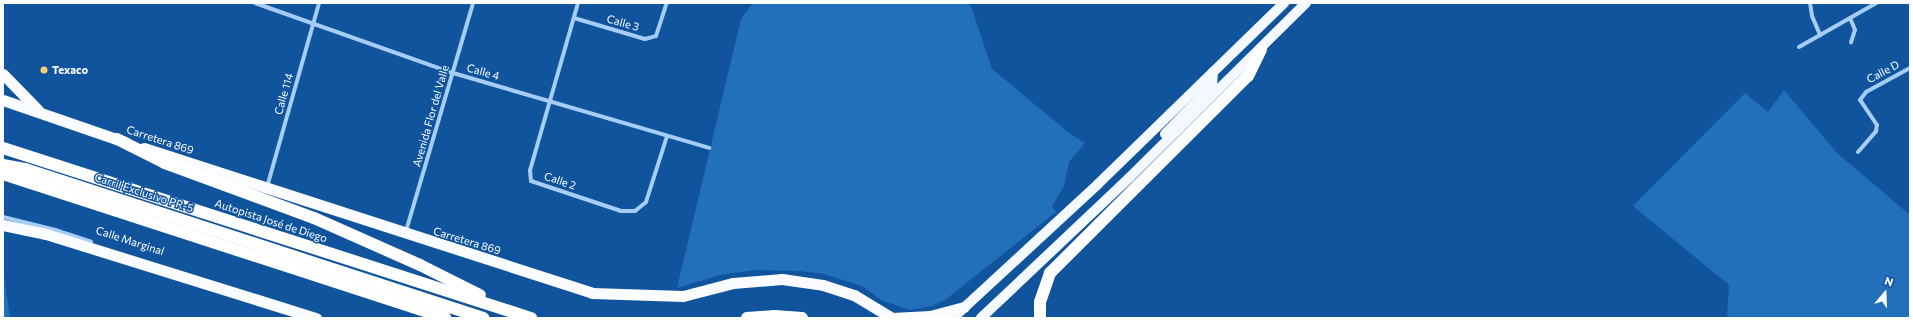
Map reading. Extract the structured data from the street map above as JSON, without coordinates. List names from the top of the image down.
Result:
{
  "streets": {
    "highway": [
      "Carretera 869",
      "Carril Exclusivo PR-5",
      "Autopista José de Diego",
      "Calle Marginal"
    ],
    "street": [
      "Calle 3",
      "Calle 4",
      "Calle D",
      "Calle 114",
      "Avenida Flor del Valle",
      "Calle 2"
    ]
  },
  "crossings": [
    ["Calle 3", "Calle 2"],
    ["Calle 4", "Calle 114"],
    ["Calle 4", "Avenida Flor del Valle"],
    ["Calle 4", "Calle 2"],
    ["Calle 114", "Carretera 869"],
    ["Avenida Flor del Valle", "Carretera 869"]
  ],
  "places": ["Texaco"],
  "north": "top"
}
